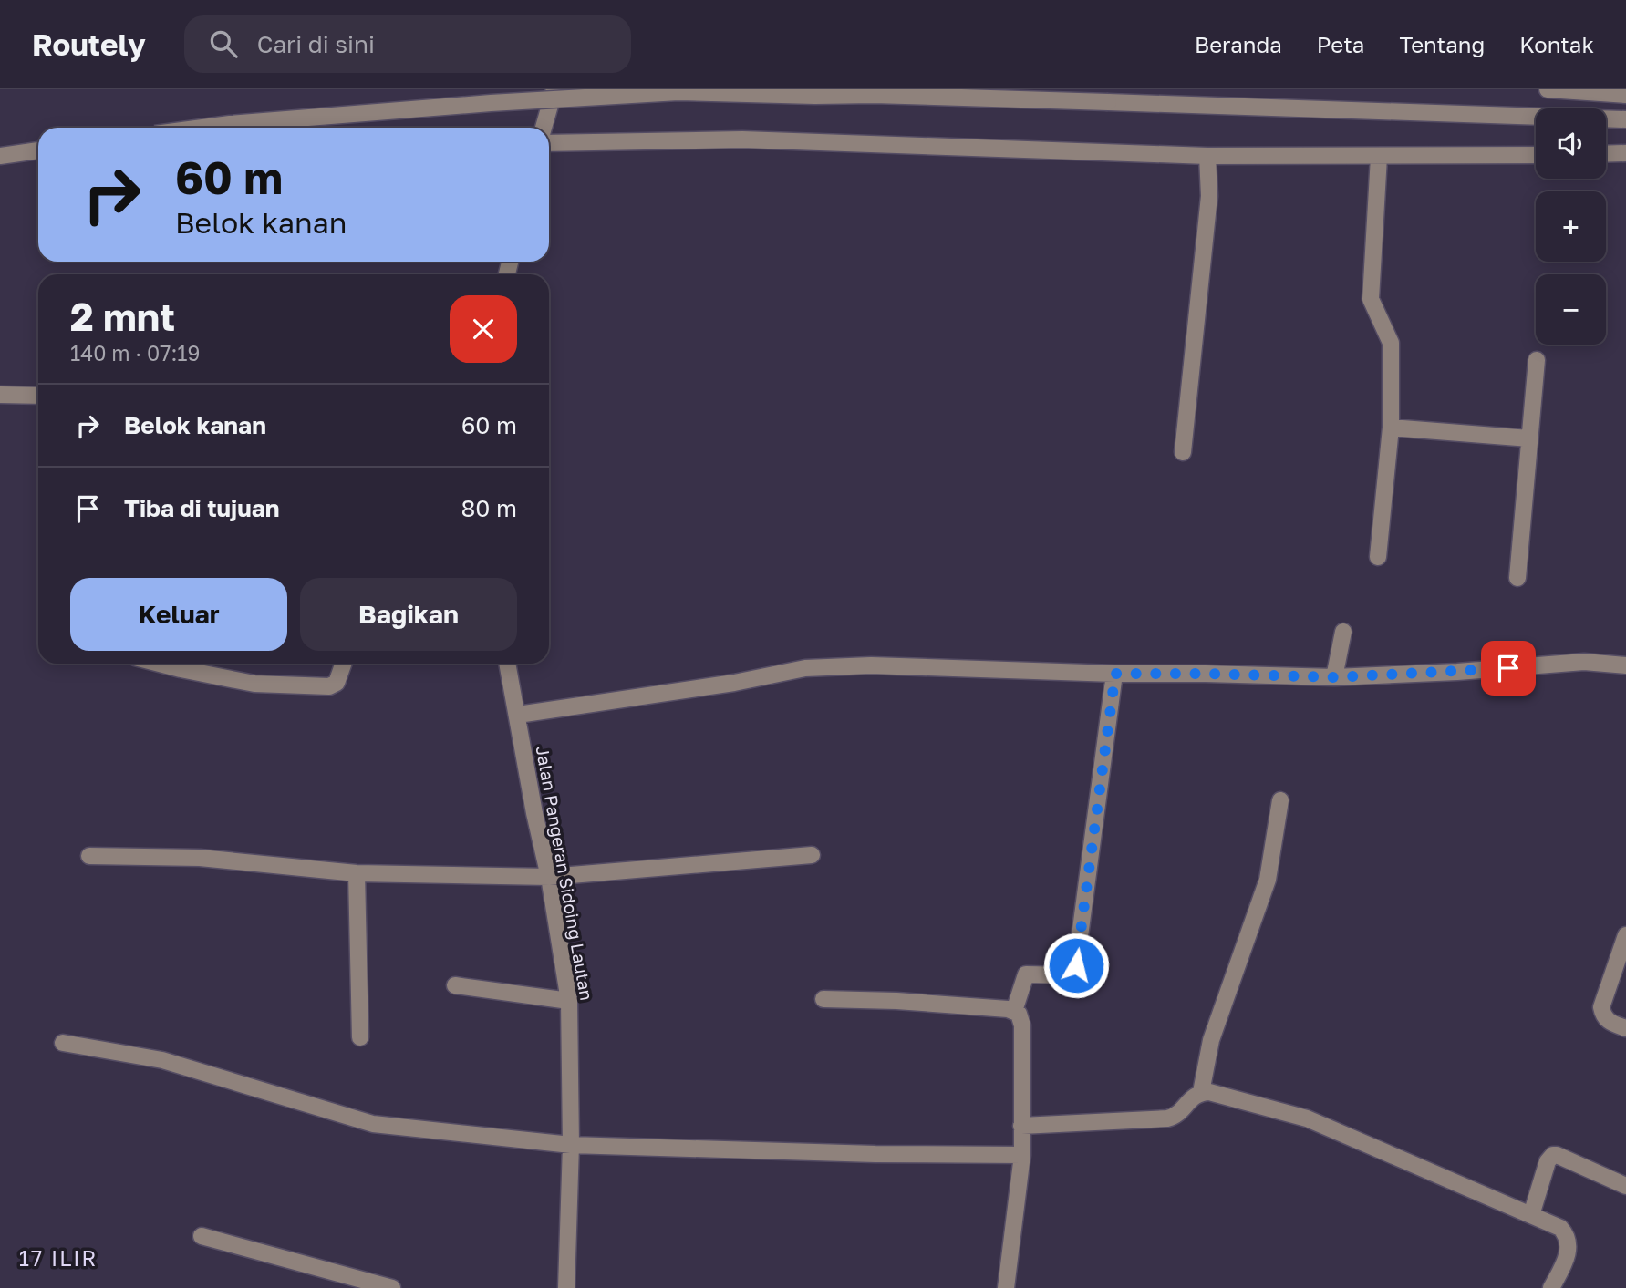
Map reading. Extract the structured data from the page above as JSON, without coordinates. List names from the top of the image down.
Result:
{
  "streets": {
    "street": ["Jalan Pangeran Sidoing Lautan"]
  },
  "districts": ["17 ILIR"],
  "page": {
    "header": "Routely",
    "search": "Cari di sini",
    "nav": [
      "Beranda",
      "Peta",
      "Tentang",
      "Kontak"
    ],
    "map_buttons": ["+", "−"],
    "turn": ["60 m", "Belok kanan"],
    "heading": ["2 mnt", "140 m · 07:19"],
    "list": [
      {
        "name": "Belok kanan",
        "value": "60 m"
      },
      {
        "name": "Tiba di tujuan",
        "value": "80 m"
      }
    ],
    "buttons": ["Keluar", "Bagikan"]
  }
}
